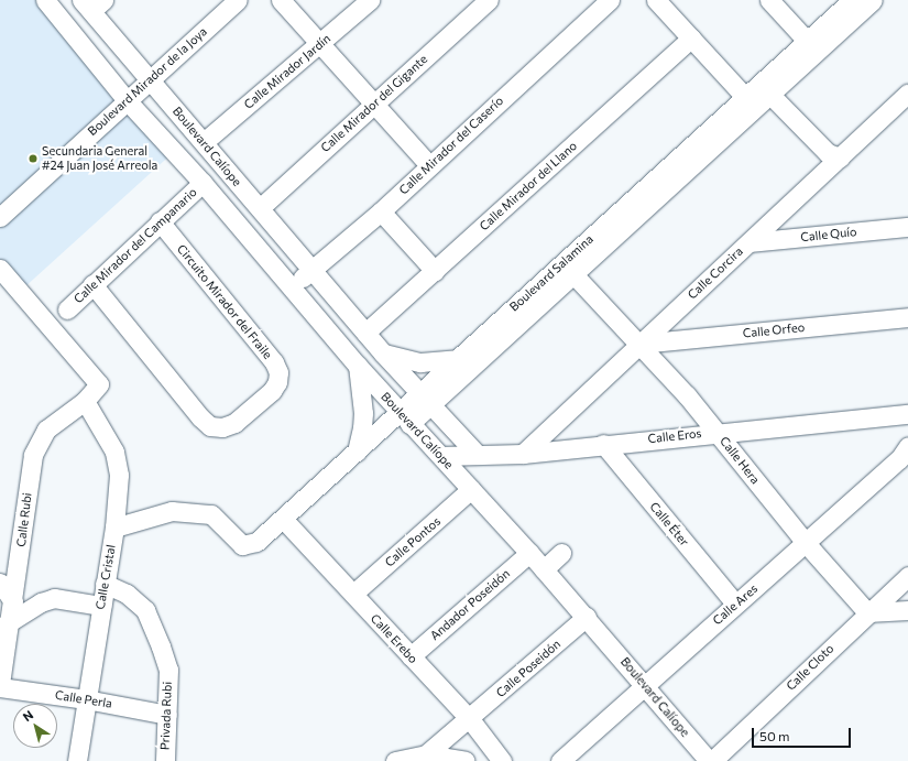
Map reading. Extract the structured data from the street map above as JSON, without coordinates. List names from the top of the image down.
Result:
{
  "streets": {
    "street": [
      "Calle Mirador Jardín",
      "Boulevard Mirador de la Joya",
      "Calle Mirador del Gigante",
      "Calle Mirador del Caserío",
      "Boulevard Calíope",
      "Calle Mirador del Llano",
      "Calle Quío",
      "Calle Mirador del Campanario",
      "Boulevard Salamina",
      "Calle Corcira",
      "Circuito Mirador del Fraile",
      "Calle Orfeo",
      "Calle Eros",
      "Calle Hera",
      "Calle Rubi",
      "Calle Éter",
      "Calle Pontos",
      "Calle Cristal",
      "Andador Poseidón",
      "Calle Ares",
      "Calle Erebo",
      "Calle Cloto",
      "Calle Poseidón",
      "Calle Perla",
      "Privada Rubi"
    ]
  },
  "crossings": [
    ["Calle Mirador Jardín", "Boulevard Calíope"],
    ["Boulevard Mirador de la Joya", "Boulevard Calíope"],
    ["Calle Mirador del Gigante", "Boulevard Calíope"],
    ["Calle Mirador del Caserío", "Boulevard Calíope"],
    ["Boulevard Calíope", "Calle Mirador del Llano"],
    ["Boulevard Calíope", "Calle Mirador del Campanario"],
    ["Boulevard Calíope", "Boulevard Salamina"],
    ["Boulevard Calíope", "Calle Eros"],
    ["Boulevard Calíope", "Calle Pontos"],
    ["Boulevard Calíope", "Andador Poseidón"],
    ["Boulevard Calíope", "Calle Ares"],
    ["Boulevard Calíope", "Calle Poseidón"],
    ["Calle Quío", "Calle Corcira"],
    ["Calle Mirador del Campanario", "Circuito Mirador del Fraile"],
    ["Boulevard Salamina", "Calle Hera"],
    ["Boulevard Salamina", "Calle Cristal"],
    ["Boulevard Salamina", "Calle Erebo"],
    ["Calle Corcira", "Calle Orfeo"],
    ["Calle Corcira", "Calle Eros"],
    ["Calle Corcira", "Calle Hera"],
    ["Calle Orfeo", "Calle Hera"],
    ["Calle Eros", "Calle Hera"],
    ["Calle Eros", "Calle Éter"],
    ["Calle Hera", "Calle Ares"],
    ["Calle Hera", "Calle Cloto"],
    ["Calle Rubi", "Calle Cristal"],
    ["Calle Éter", "Calle Ares"],
    ["Calle Pontos", "Calle Erebo"],
    ["Calle Cristal", "Calle Perla"],
    ["Calle Cristal", "Privada Rubi"],
    ["Andador Poseidón", "Calle Erebo"],
    ["Calle Erebo", "Calle Poseidón"],
    ["Calle Perla", "Privada Rubi"]
  ],
  "places": ["Secundaria General #24 Juan José Arreola"],
  "scale_bar": "50 m",
  "north": "top left"
}
